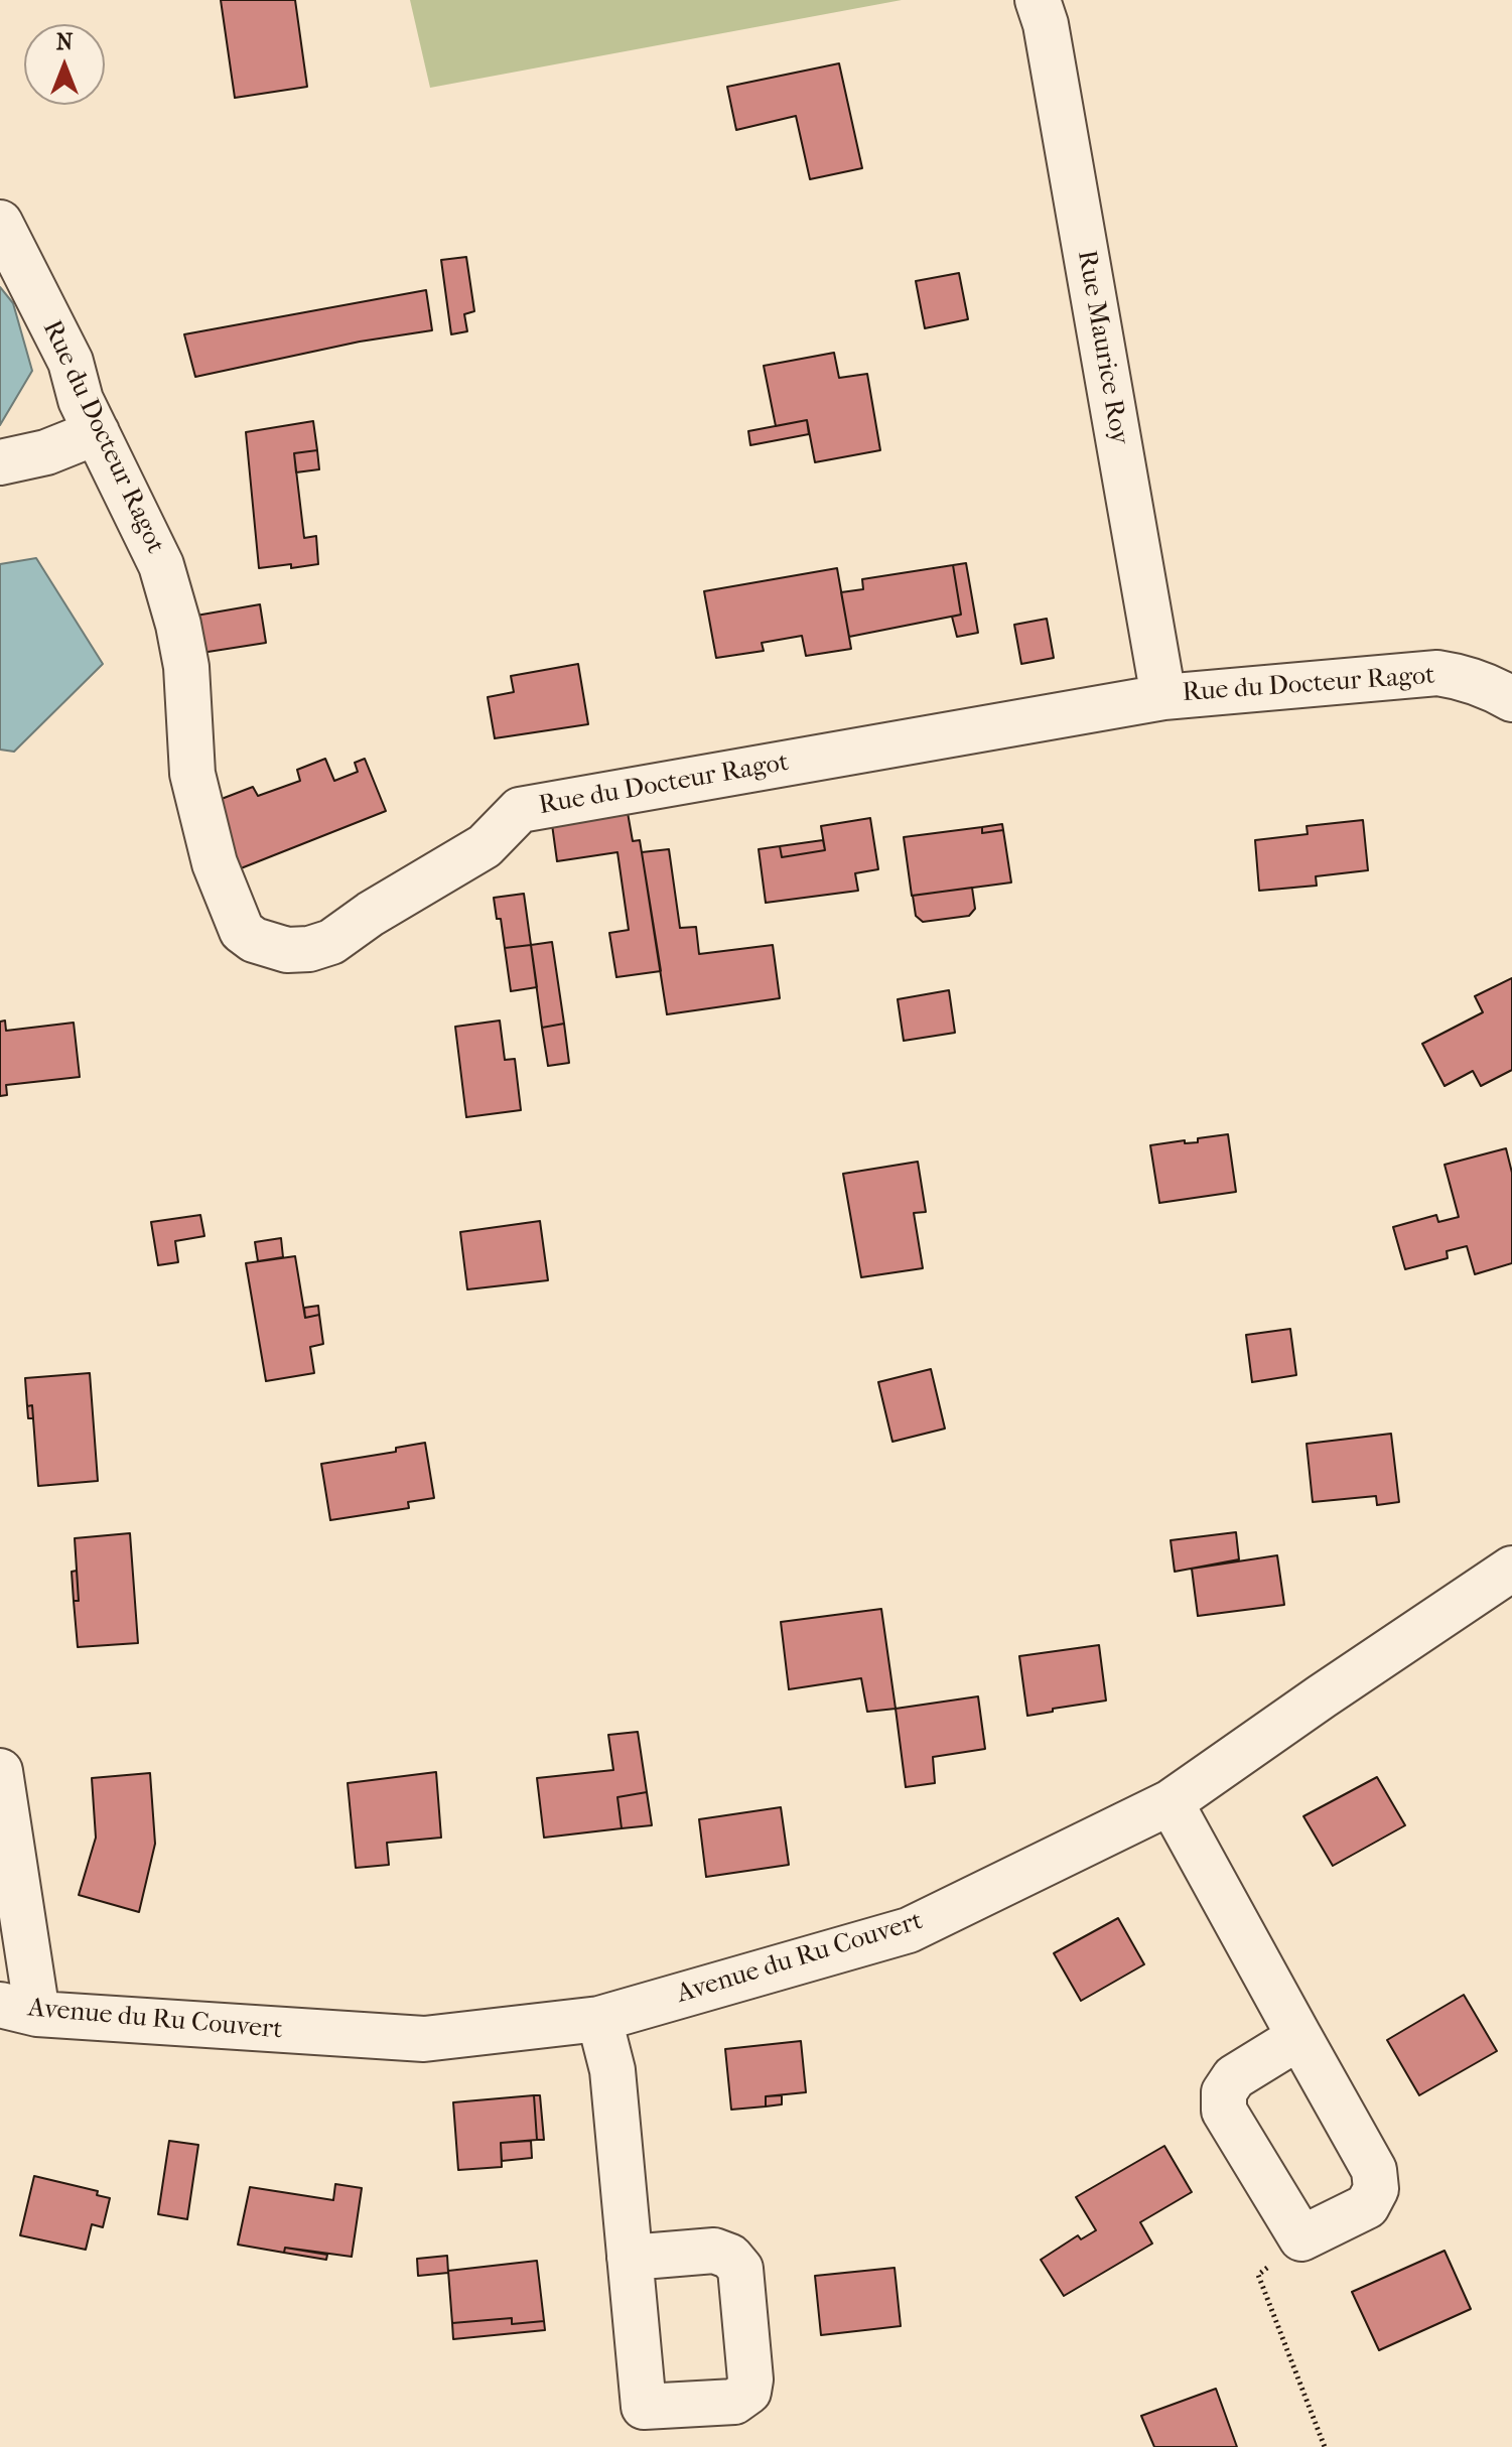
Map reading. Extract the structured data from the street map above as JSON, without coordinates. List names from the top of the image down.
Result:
{
  "streets": {
    "street": ["Rue Maurice Roy", "Rue du Docteur Ragot", "Avenue du Ru Couvert"]
  },
  "crossings": [
    ["Rue Maurice Roy", "Rue du Docteur Ragot"]
  ],
  "north": "top"
}
